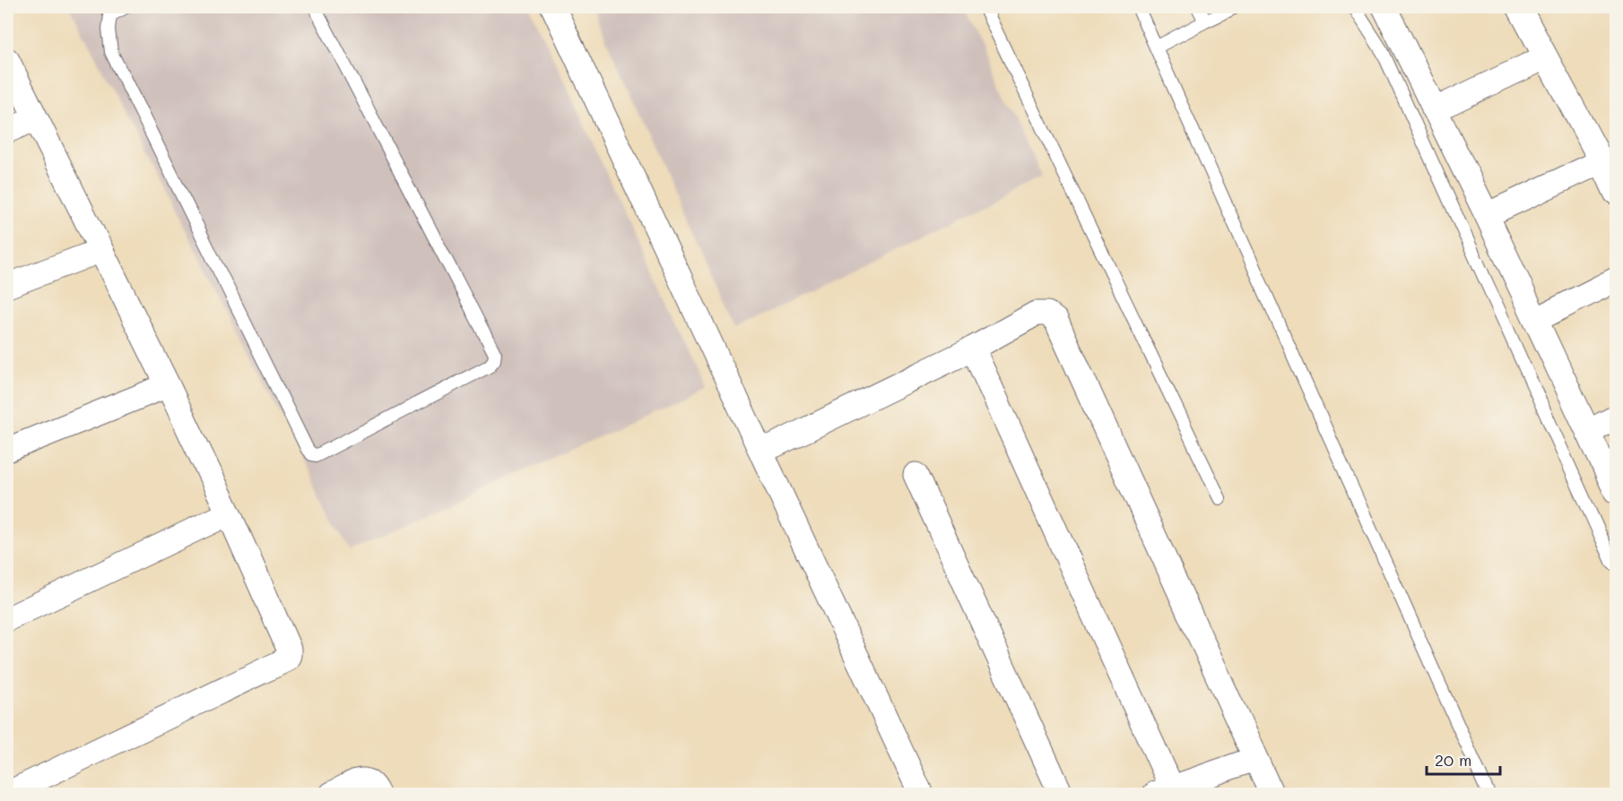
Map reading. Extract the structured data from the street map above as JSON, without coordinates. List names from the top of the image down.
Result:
{
  "scale_bar": "20 m"
}
